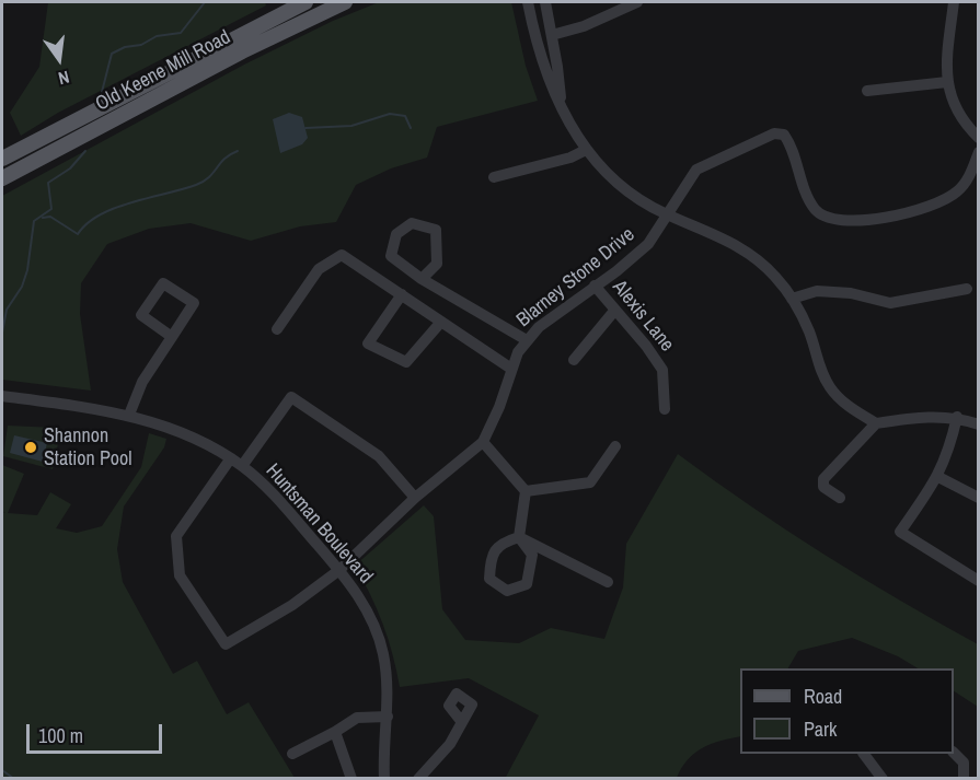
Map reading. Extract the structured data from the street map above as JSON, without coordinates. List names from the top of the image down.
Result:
{
  "streets": {
    "main road": ["Old Keene Mill Road"],
    "street": ["Blarney Stone Drive", "Alexis Lane", "Huntsman Boulevard"]
  },
  "crossings": [
    ["Blarney Stone Drive", "Alexis Lane"],
    ["Blarney Stone Drive", "Huntsman Boulevard"]
  ],
  "places": ["Shannon Station Pool"],
  "legend": ["Road", "Park"],
  "scale_bar": "100 m",
  "north": "bottom"
}
